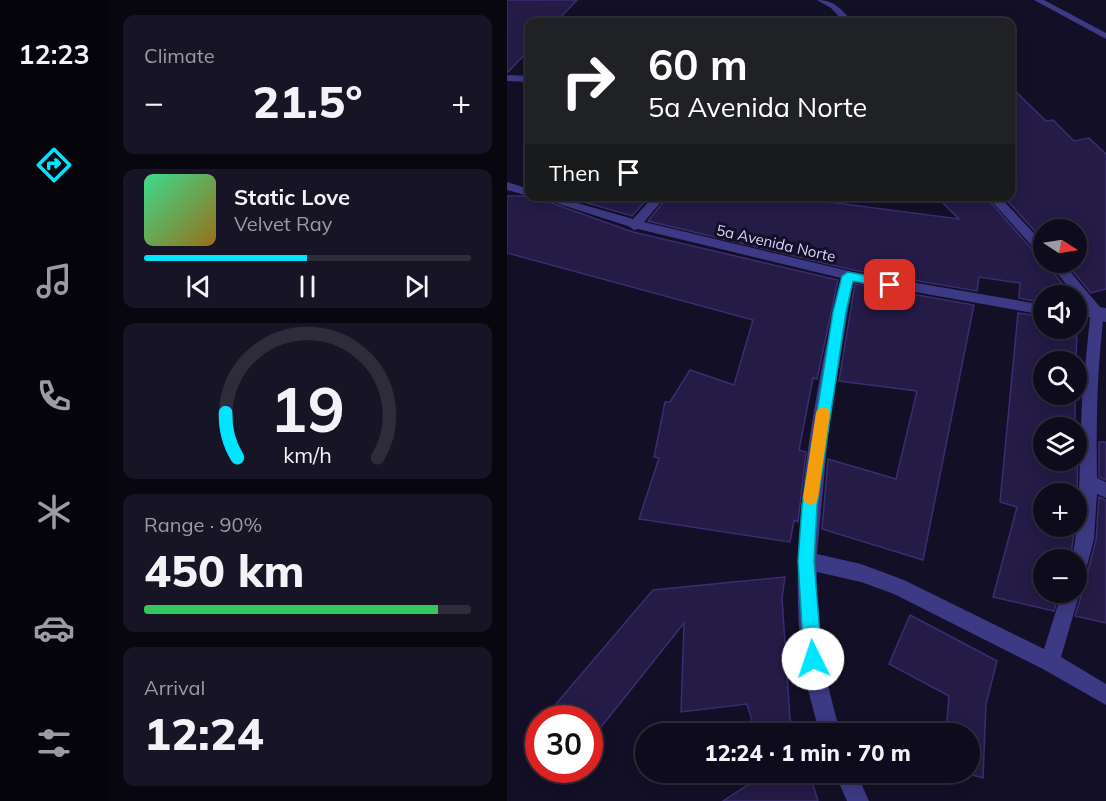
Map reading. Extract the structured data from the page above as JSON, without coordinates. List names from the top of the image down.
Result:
{
  "streets": {
    "street": ["5a Avenida Norte"]
  },
  "north": "right",
  "page": {
    "tabs": "12:23",
    "tile": [
      "Climate",
      ["Range · 90%", "450 km"],
      ["Arrival", "12:24"]
    ],
    "turn": ["60 m", "5a Avenida Norte"],
    "heat": ["−", "21.5°", "+"],
    "then": "Then",
    "song": ["Static Love", "Velvet Ray"],
    "map_buttons": ["+", "−"],
    "limit": "30",
    "trip": "12:24 · 1 min · 70 m",
    "gauge": ["19", "km/h"]
  }
}
